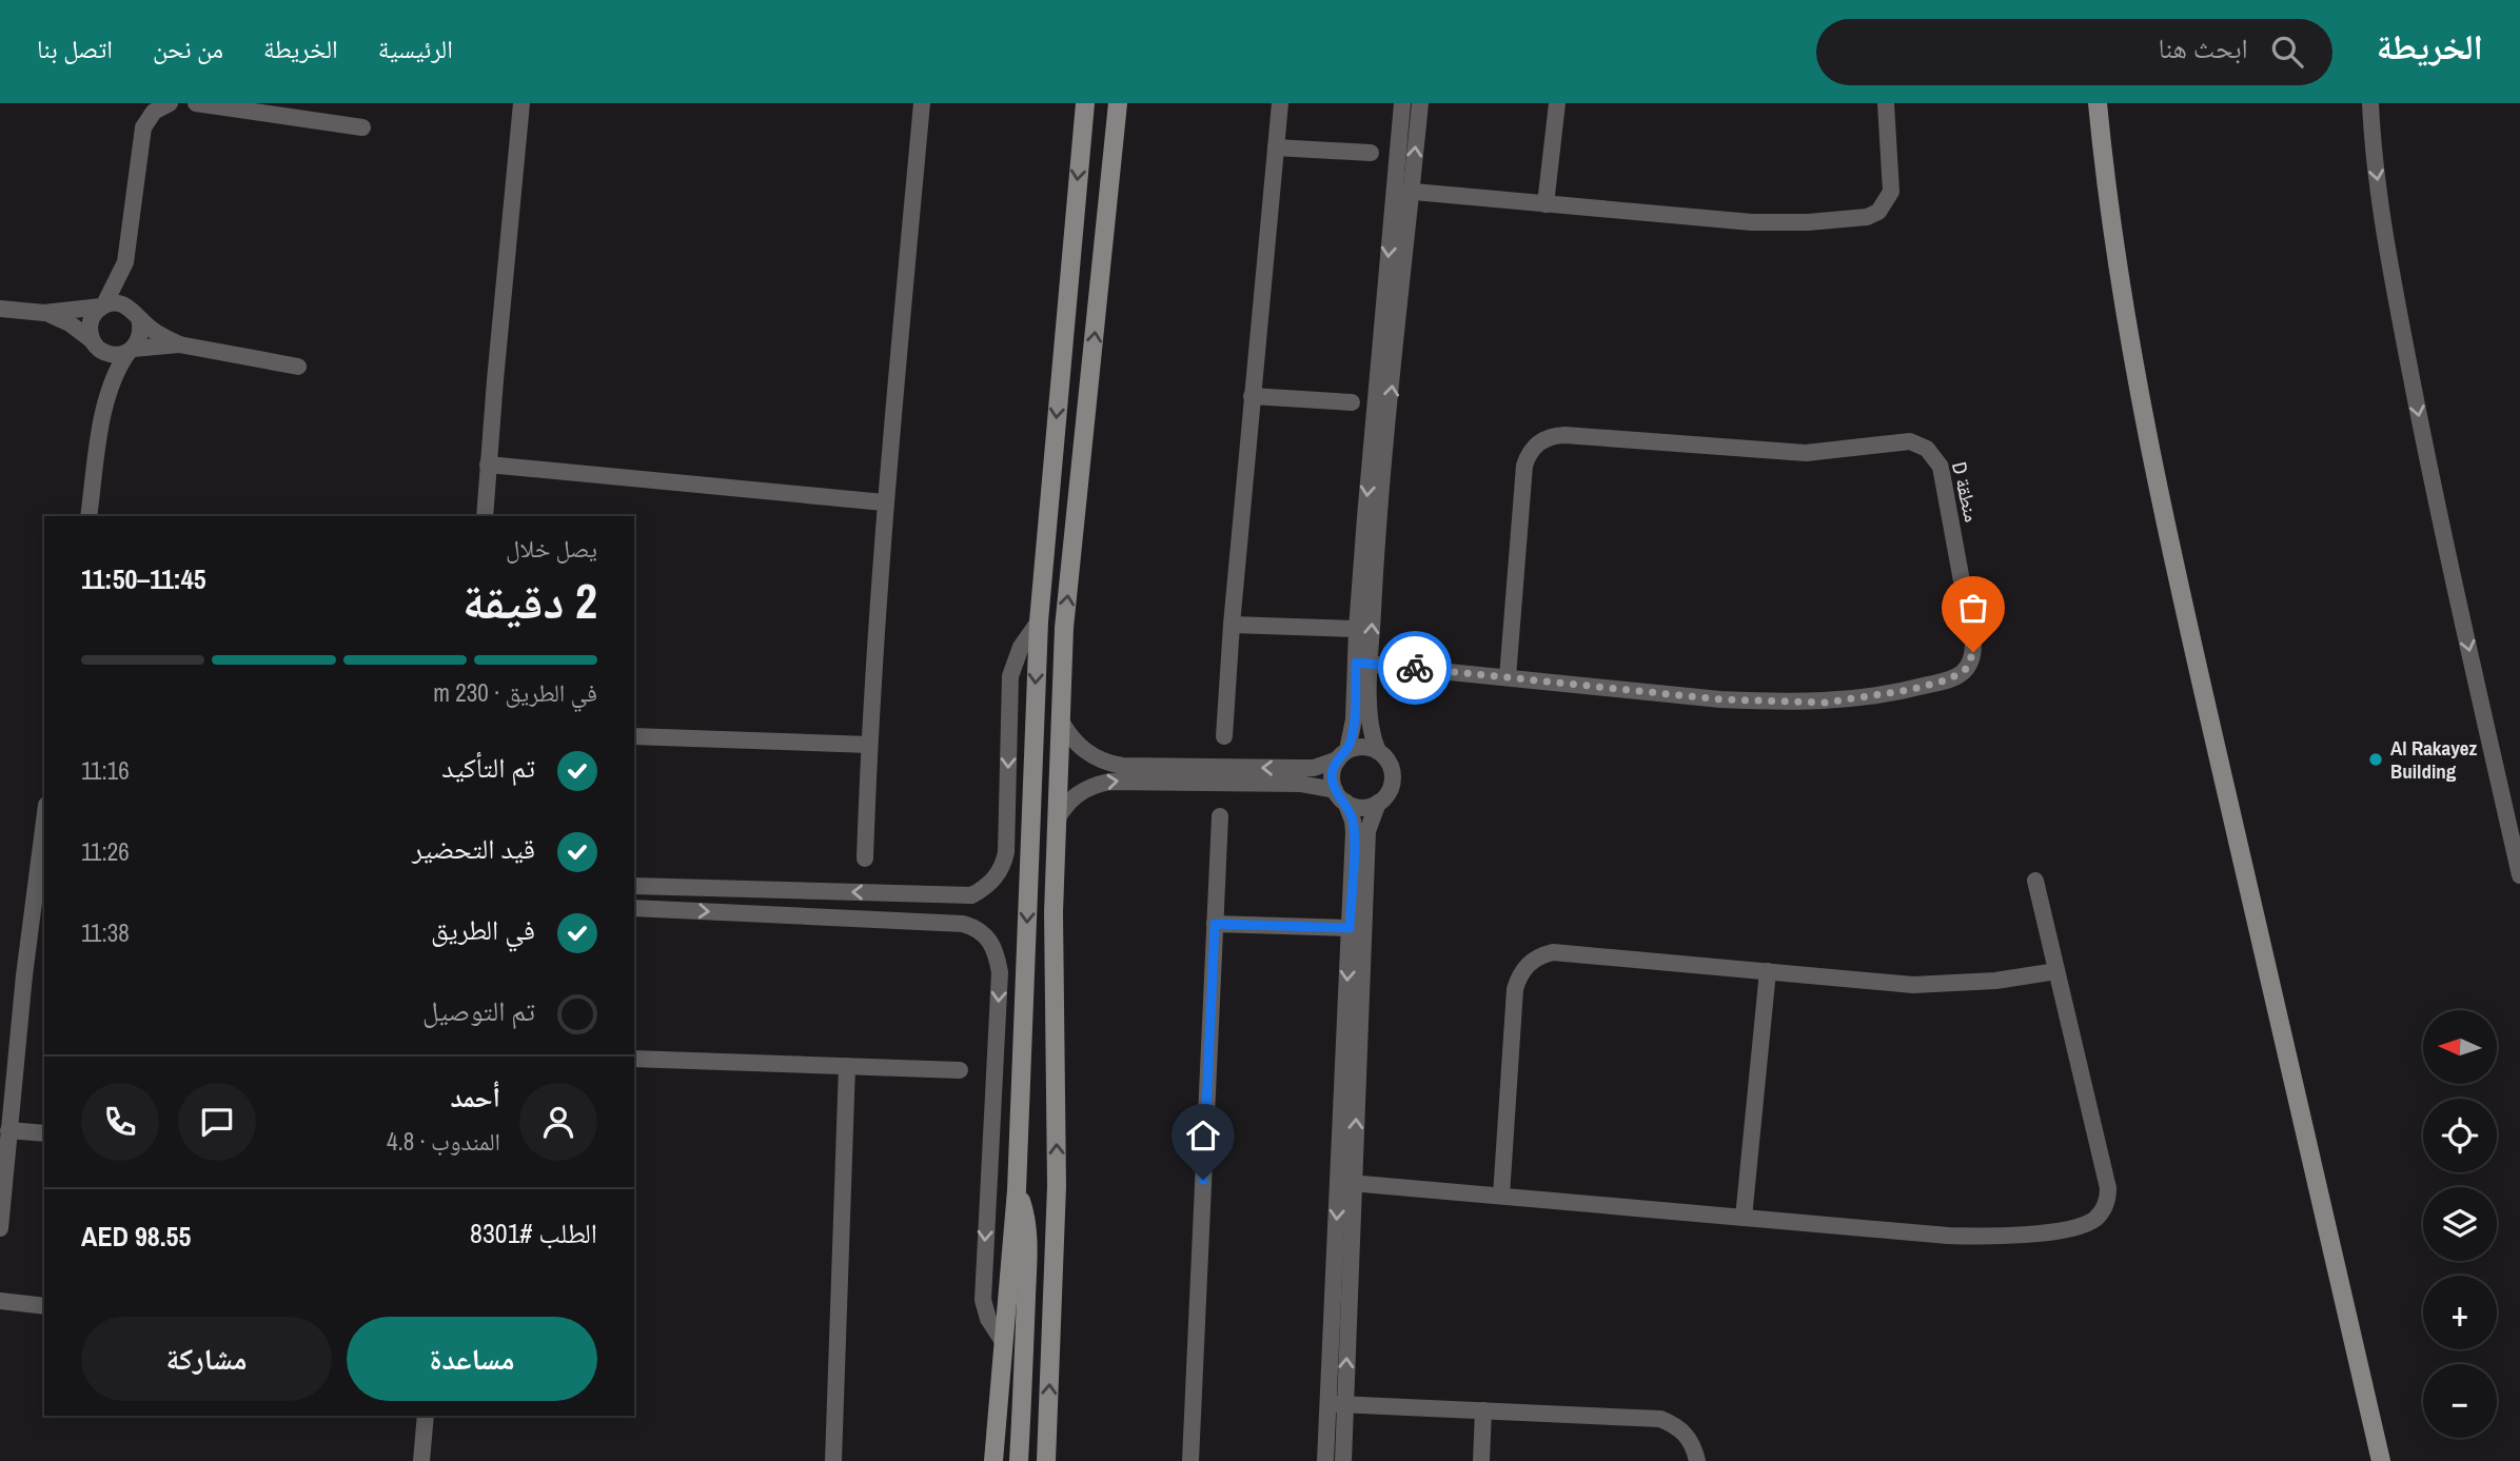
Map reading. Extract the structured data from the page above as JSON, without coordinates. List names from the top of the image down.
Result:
{
  "streets": {
    "street": ["D منطقة"]
  },
  "places": ["Al Rakayez Building"],
  "north": "left",
  "page": {
    "header": "الخريطة",
    "search": "ابحث هنا",
    "nav": [
      "الرئيسية",
      "الخريطة",
      "من نحن",
      "اتصل بنا"
    ],
    "heading": ["2 دقيقة", "يصل خلال", "11:45–11:50"],
    "panel": [
      "أحمد",
      "المندوب · 4.8",
      "الطلب #8301",
      "AED 98.55"
    ],
    "bar": "في الطريق · 230 m",
    "list": [
      ["تم التأكيد", "11:16"],
      ["قيد التحضير", "11:26"],
      ["في الطريق", "11:38"],
      "تم التوصيل"
    ],
    "map_buttons": ["+", "−"],
    "buttons": ["مساعدة", "مشاركة"]
  }
}
